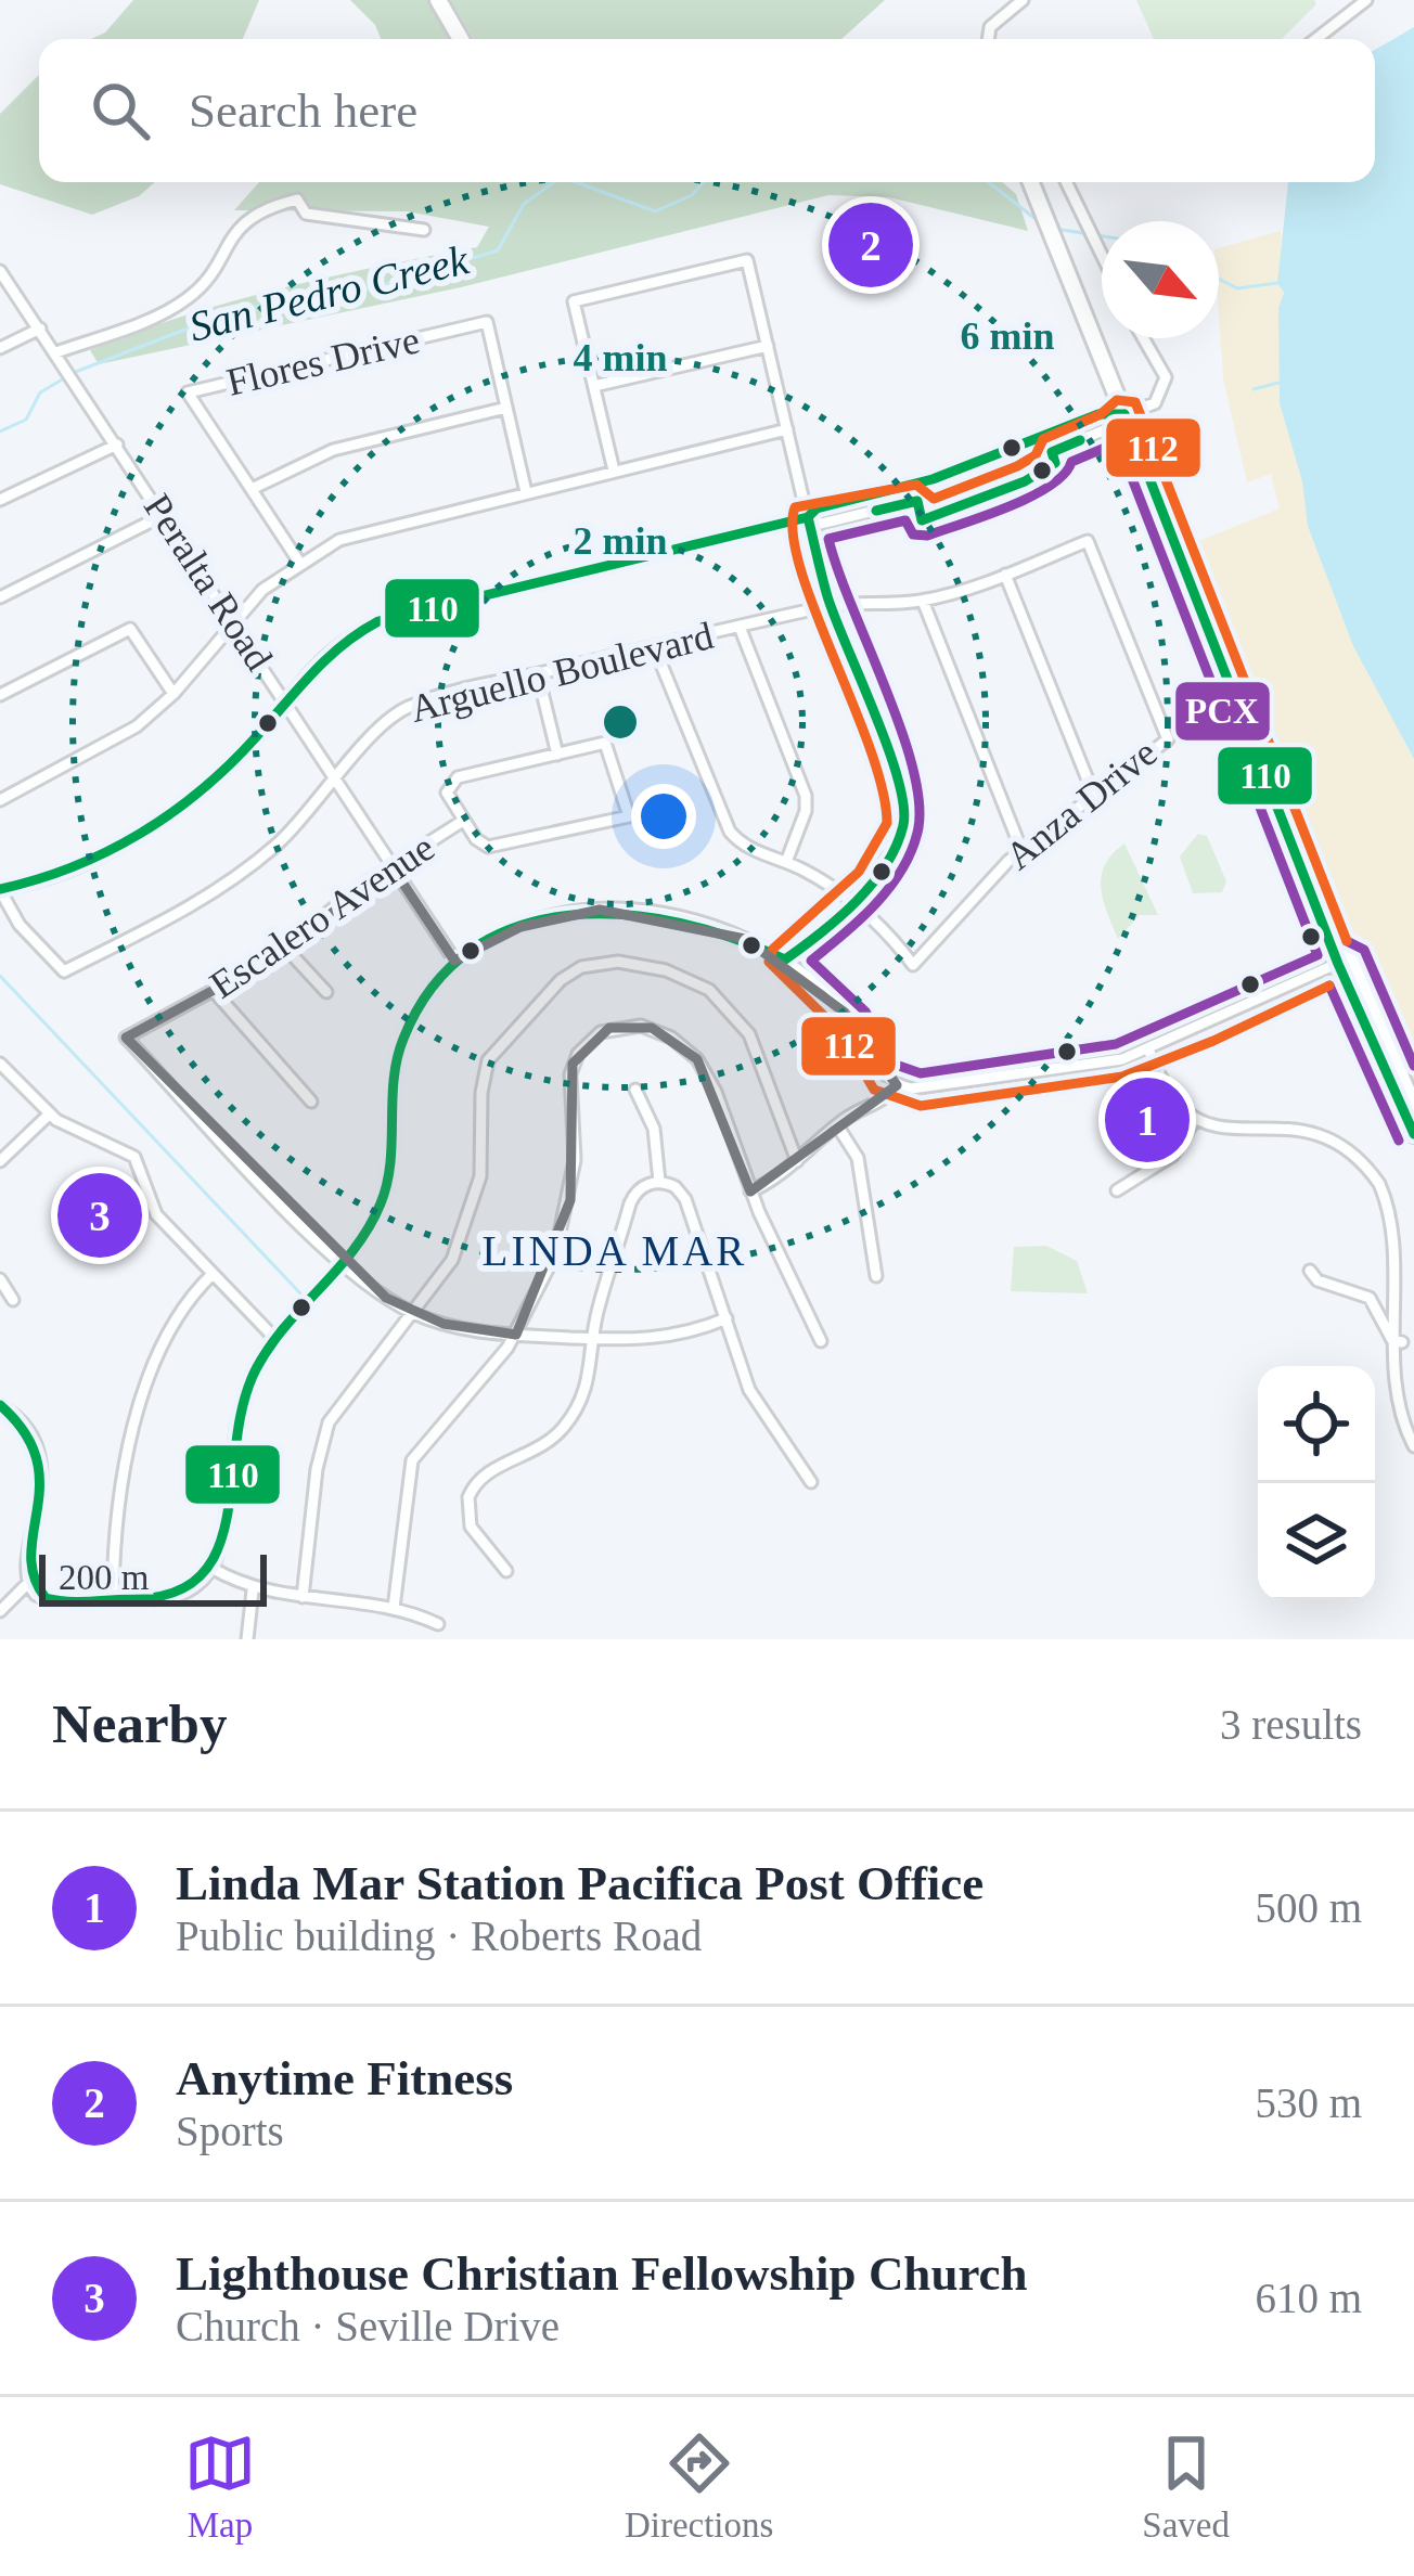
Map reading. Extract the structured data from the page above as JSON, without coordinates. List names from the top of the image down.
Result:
{
  "streets": {
    "street": [
      "Flores Drive",
      "Peralta Road",
      "Arguello Boulevard",
      "Anza Drive",
      "Escalero Avenue"
    ]
  },
  "crossings": [
    ["Peralta Road", "Arguello Boulevard"],
    ["Peralta Road", "Escalero Avenue"],
    ["Arguello Boulevard", "Anza Drive"]
  ],
  "districts": ["LINDA MAR"],
  "water": ["San Pedro Creek"],
  "lines": ["transit line 112", "transit line 110", "transit line PCX"],
  "scale_bar": "200 m",
  "north": "bottom right",
  "page": {
    "search": "Search here",
    "pins": ["2", "1", "3"],
    "scale": "200 m",
    "heading": ["Nearby", "3 results"],
    "list": [
      {
        "mark": "1",
        "name": "Linda Mar Station Pacifica Post Office",
        "note": "Public building · Roberts Road",
        "value": "500 m"
      },
      {
        "mark": "2",
        "name": "Anytime Fitness",
        "note": "Sports",
        "value": "530 m"
      },
      {
        "mark": "3",
        "name": "Lighthouse Christian Fellowship Church",
        "note": "Church · Seville Drive",
        "value": "610 m"
      }
    ],
    "nav": ["Map", "Directions", "Saved"]
  },
  "rings": ["6 min", "4 min", "2 min"]
}
